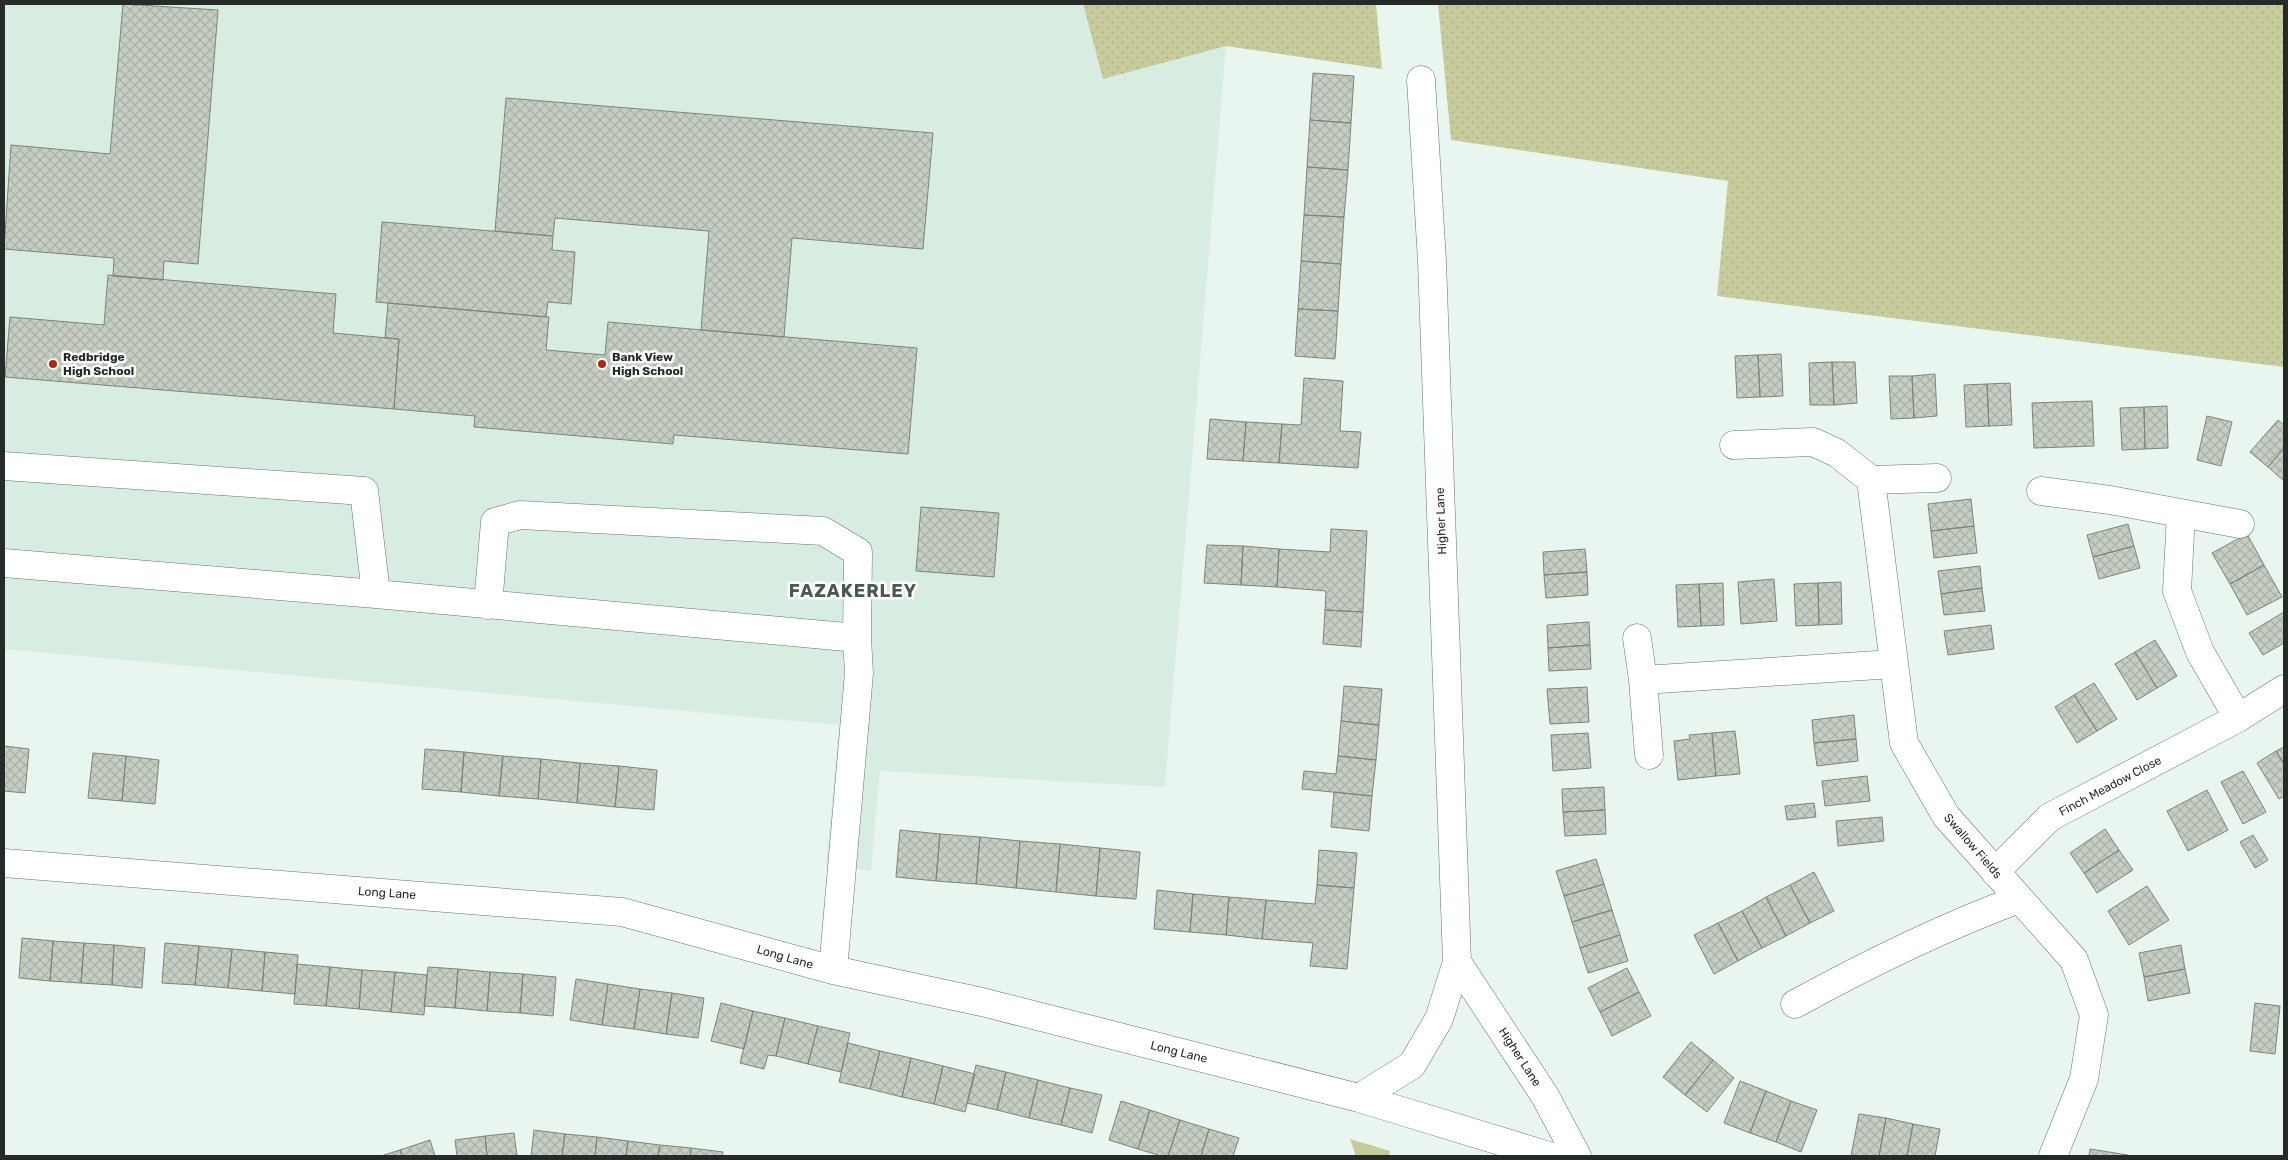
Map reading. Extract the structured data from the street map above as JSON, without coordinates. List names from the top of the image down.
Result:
{
  "streets": {
    "street": [
      "Higher Lane",
      "Finch Meadow Close",
      "Swallow Fields",
      "Long Lane"
    ]
  },
  "crossings": [
    ["Higher Lane", "Long Lane"],
    ["Finch Meadow Close", "Swallow Fields"]
  ],
  "districts": ["FAZAKERLEY"],
  "places": ["Redbridge High School", "Bank View High School"]
}
